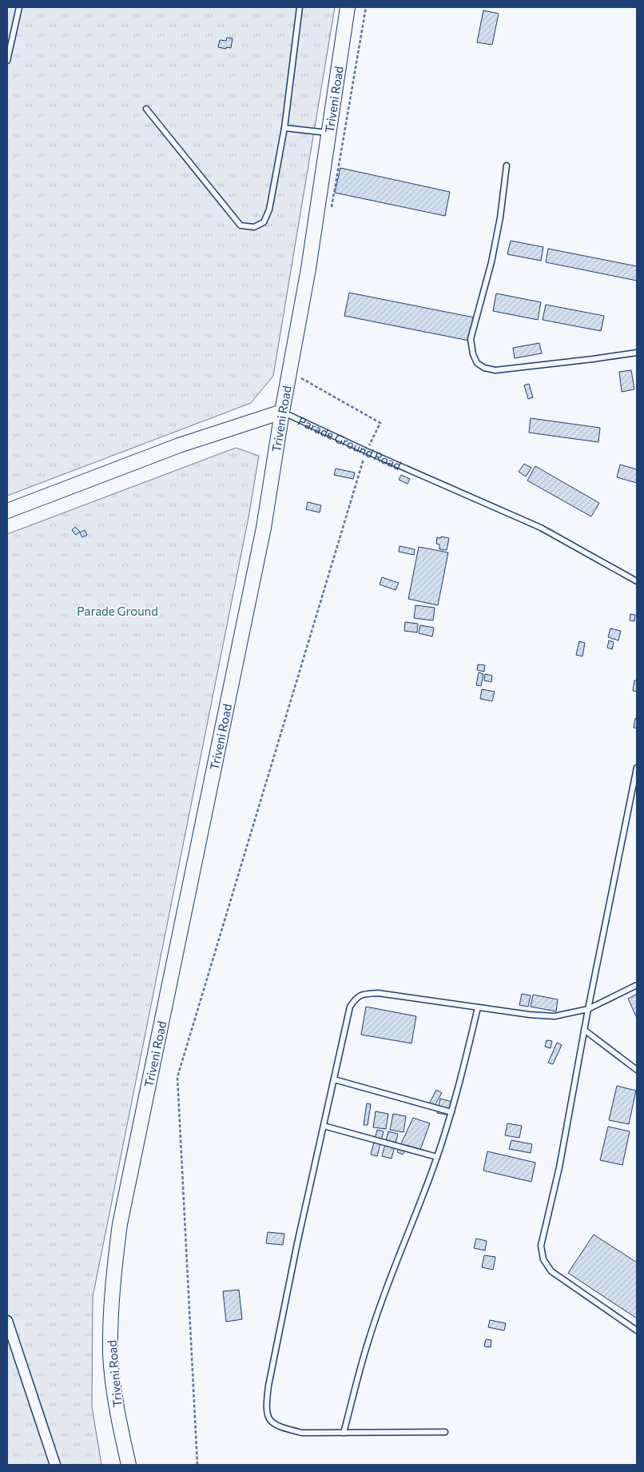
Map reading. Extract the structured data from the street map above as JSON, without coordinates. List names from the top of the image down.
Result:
{
  "streets": {
    "main road": ["Triveni Road"],
    "lane": ["Parade Ground Road"]
  },
  "crossings": [
    ["Triveni Road", "Parade Ground Road"]
  ],
  "parks": ["Parade Ground"]
}
